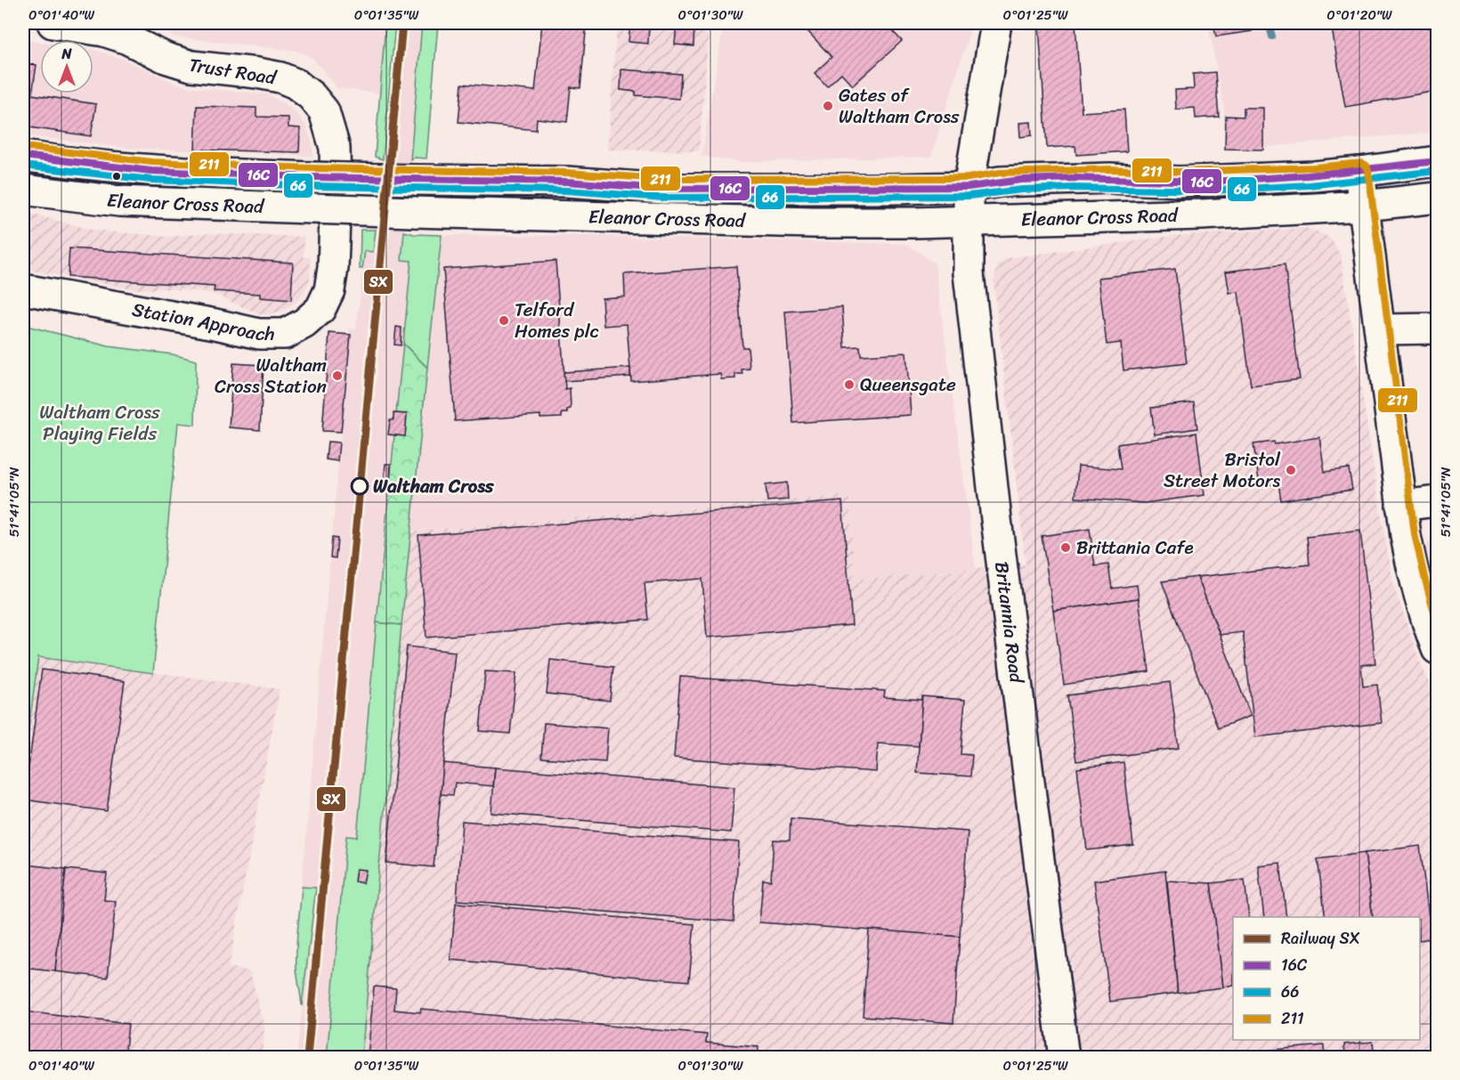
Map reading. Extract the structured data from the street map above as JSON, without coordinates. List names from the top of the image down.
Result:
{
  "streets": {
    "main road": [
      "Trust Road",
      "Eleanor Cross Road",
      "Station Approach",
      "Britannia Road"
    ]
  },
  "crossings": [
    ["Trust Road", "Eleanor Cross Road"],
    ["Trust Road", "Station Approach"],
    ["Eleanor Cross Road", "Station Approach"],
    ["Eleanor Cross Road", "Britannia Road"]
  ],
  "parks": ["Waltham Cross Playing Fields"],
  "places": [
    "Gates of Waltham Cross",
    "Telford Homes plc",
    "Waltham Cross Station",
    "Queensgate",
    "Bristol Street Motors",
    "Waltham Cross",
    "Brittania Cafe"
  ],
  "lines": [
    "rail line SX",
    "transit line 211",
    "transit line 16C",
    "transit line 66"
  ],
  "legend": [
    "Railway SX",
    "16C",
    "66",
    "211"
  ],
  "north": "top",
  "coordinates": [
    "0°01'40\"W",
    "0°01'35\"W",
    "0°01'30\"W",
    "0°01'25\"W",
    "0°01'20\"W",
    "51°41'05\"N"
  ]
}
